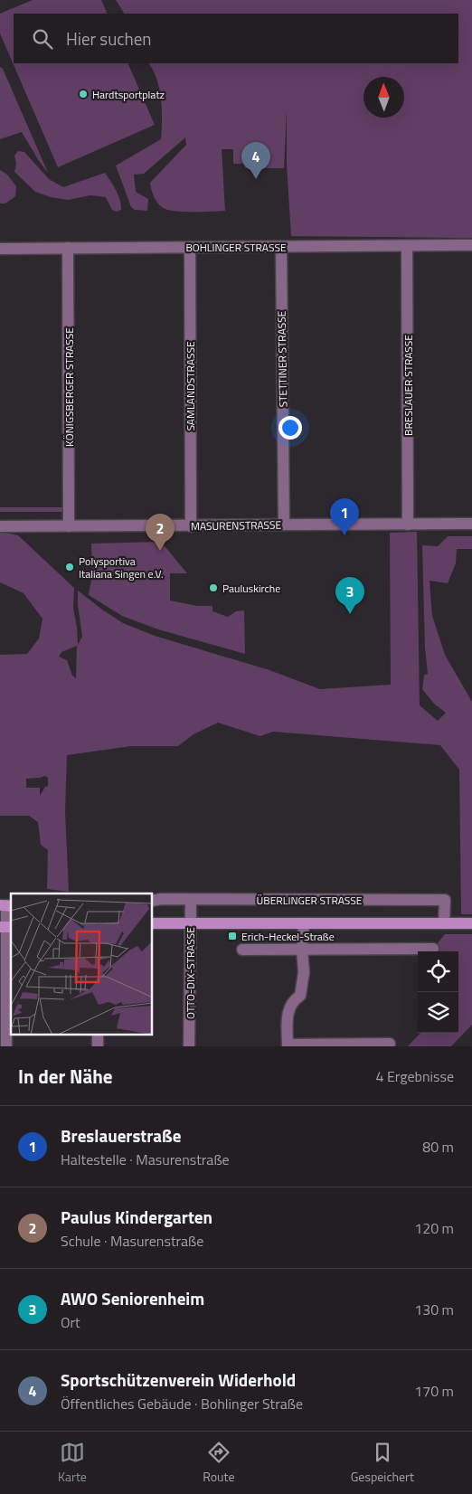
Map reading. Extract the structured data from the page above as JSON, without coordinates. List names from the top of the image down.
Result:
{
  "streets": {
    "street": [
      "BOHLINGER STRASSE",
      "STETTINER STRASSE",
      "BRESLAUER STRASSE",
      "SAMLANDSTRASSE",
      "KÖNIGSBERGER STRASSE",
      "MASURENSTRASSE",
      "ÜBERLINGER STRASSE",
      "OTTO-DIX-STRASSE"
    ]
  },
  "crossings": [
    ["BOHLINGER STRASSE", "STETTINER STRASSE"],
    ["BOHLINGER STRASSE", "BRESLAUER STRASSE"],
    ["BOHLINGER STRASSE", "SAMLANDSTRASSE"],
    ["BOHLINGER STRASSE", "KÖNIGSBERGER STRASSE"],
    ["STETTINER STRASSE", "MASURENSTRASSE"],
    ["BRESLAUER STRASSE", "MASURENSTRASSE"],
    ["SAMLANDSTRASSE", "MASURENSTRASSE"],
    ["KÖNIGSBERGER STRASSE", "MASURENSTRASSE"],
    ["ÜBERLINGER STRASSE", "OTTO-DIX-STRASSE"]
  ],
  "places": {
    "other": ["Hardtsportplatz", "Polysportiva Italiana Singen e.V.", "Pauluskirche"],
    "transit": ["Erich-Heckel-Straße"]
  },
  "north": "top",
  "page": {
    "search": "Hier suchen",
    "pins": [
      "4",
      "1",
      "2",
      "3"
    ],
    "heading": ["In der Nähe", "4 Ergebnisse"],
    "list": [
      {
        "mark": "1",
        "name": "Breslauerstraße",
        "note": "Haltestelle · Masurenstraße",
        "value": "80 m"
      },
      {
        "mark": "2",
        "name": "Paulus Kindergarten",
        "note": "Schule · Masurenstraße",
        "value": "120 m"
      },
      {
        "mark": "3",
        "name": "AWO Seniorenheim",
        "note": "Ort",
        "value": "130 m"
      },
      {
        "mark": "4",
        "name": "Sportschützenverein Widerhold",
        "note": "Öffentliches Gebäude · Bohlinger Straße",
        "value": "170 m"
      }
    ],
    "nav": ["Karte", "Route", "Gespeichert"]
  }
}
